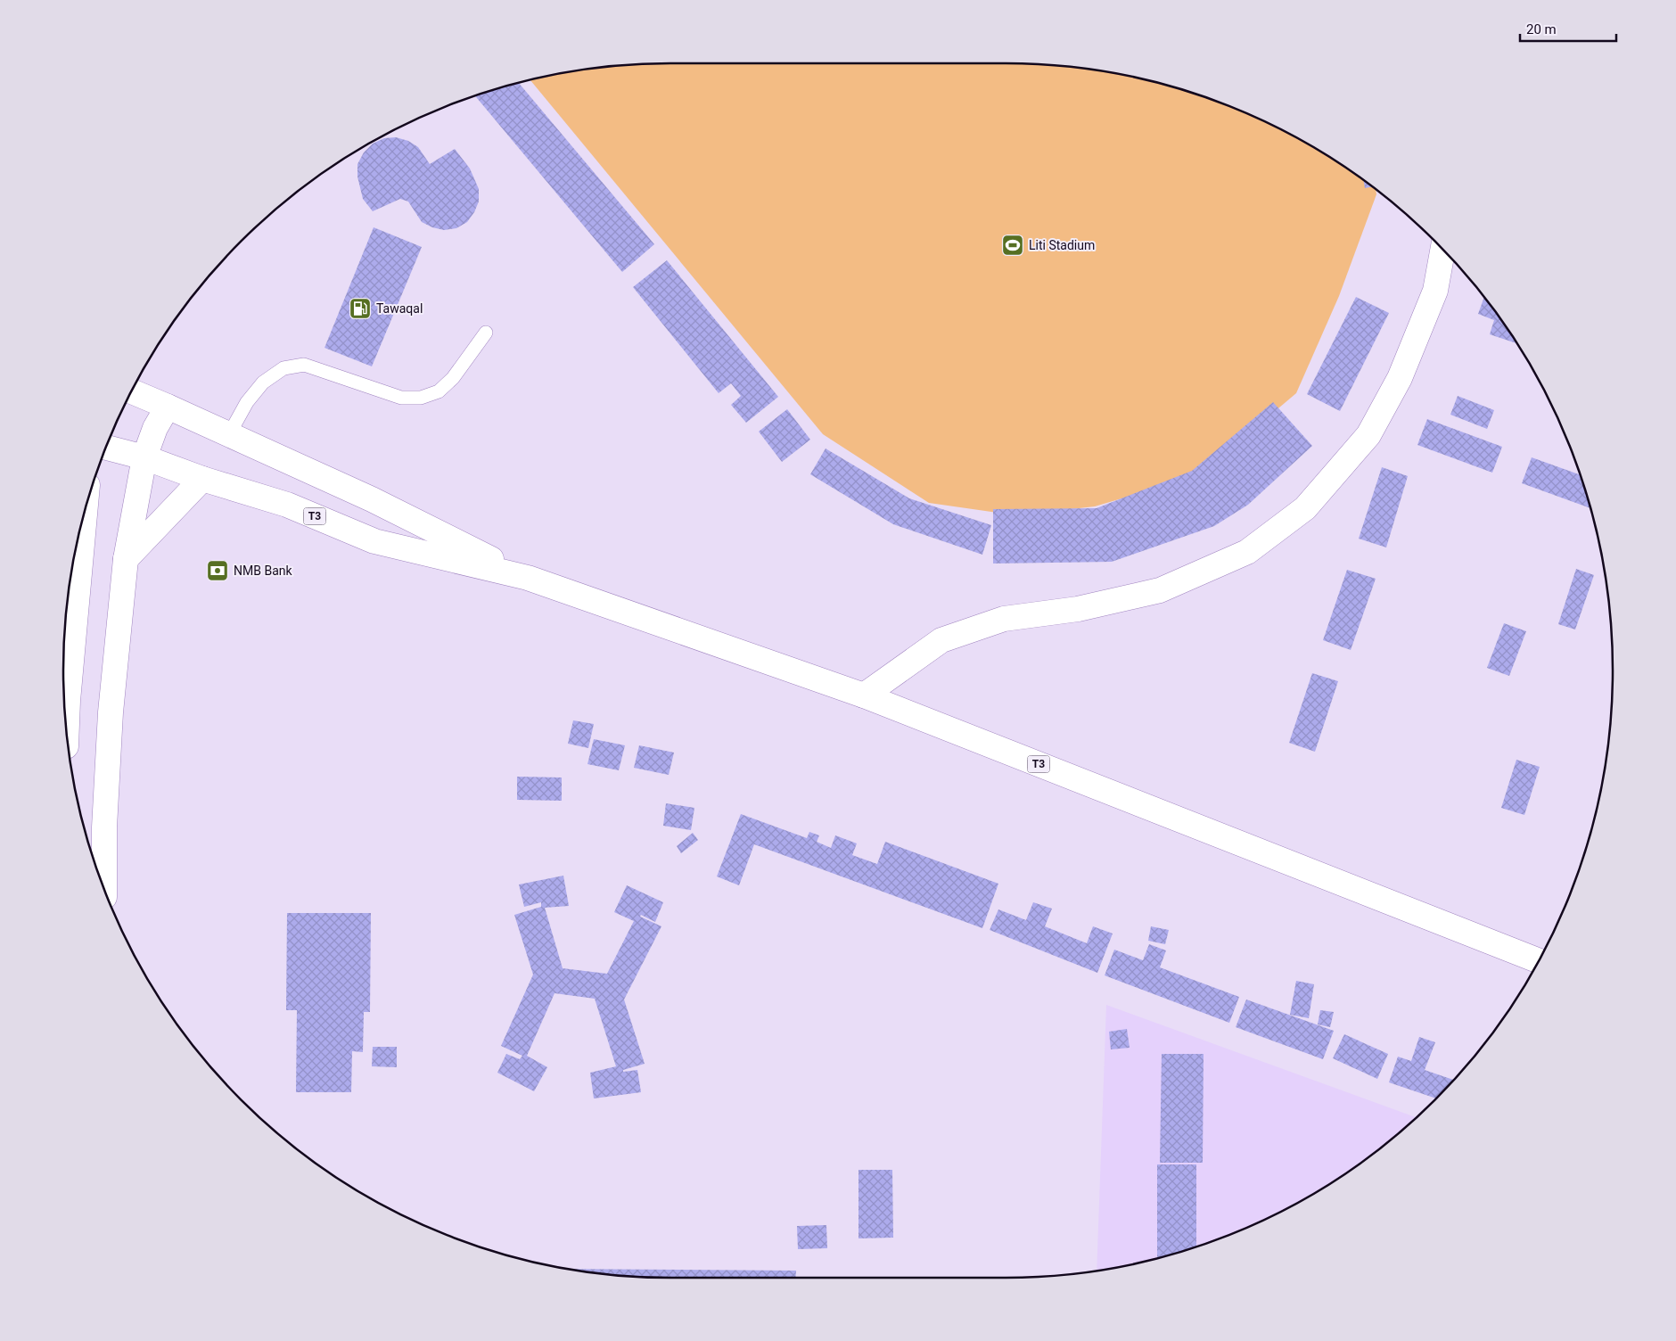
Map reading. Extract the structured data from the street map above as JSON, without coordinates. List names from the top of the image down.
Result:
{
  "streets": {
    "main road": ["T3"]
  },
  "places": {
    "sports": ["Liti Stadium"],
    "fuel station": ["Tawaqal"],
    "bank": ["NMB Bank"]
  },
  "scale_bar": "20 m"
}
